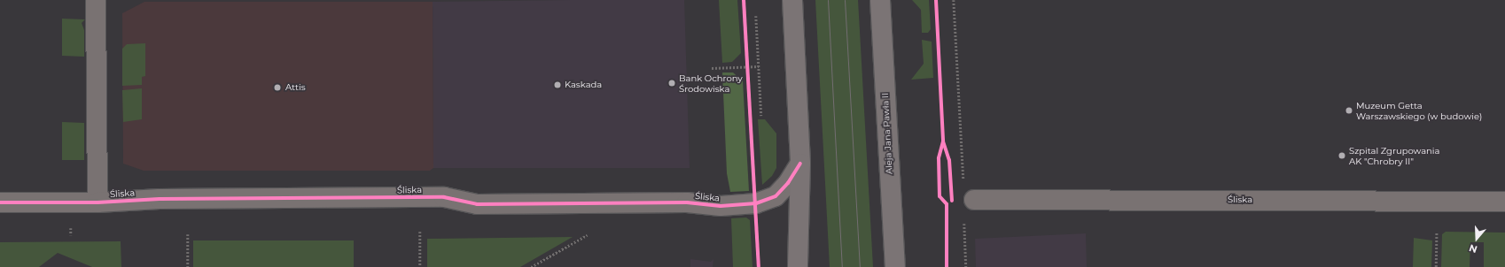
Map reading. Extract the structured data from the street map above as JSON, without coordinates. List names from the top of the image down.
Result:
{
  "streets": {
    "main road": ["Aleja Jana Pawła II"],
    "street": ["Śliska"]
  },
  "places": [
    "Bank Ochrony Środowiska",
    "Kaskada",
    "Attis",
    "Muzeum Getta Warszawskiego (w budowie)",
    "Szpital Zgrupowania AK \"Chrobry II\""
  ],
  "north": "bottom"
}
